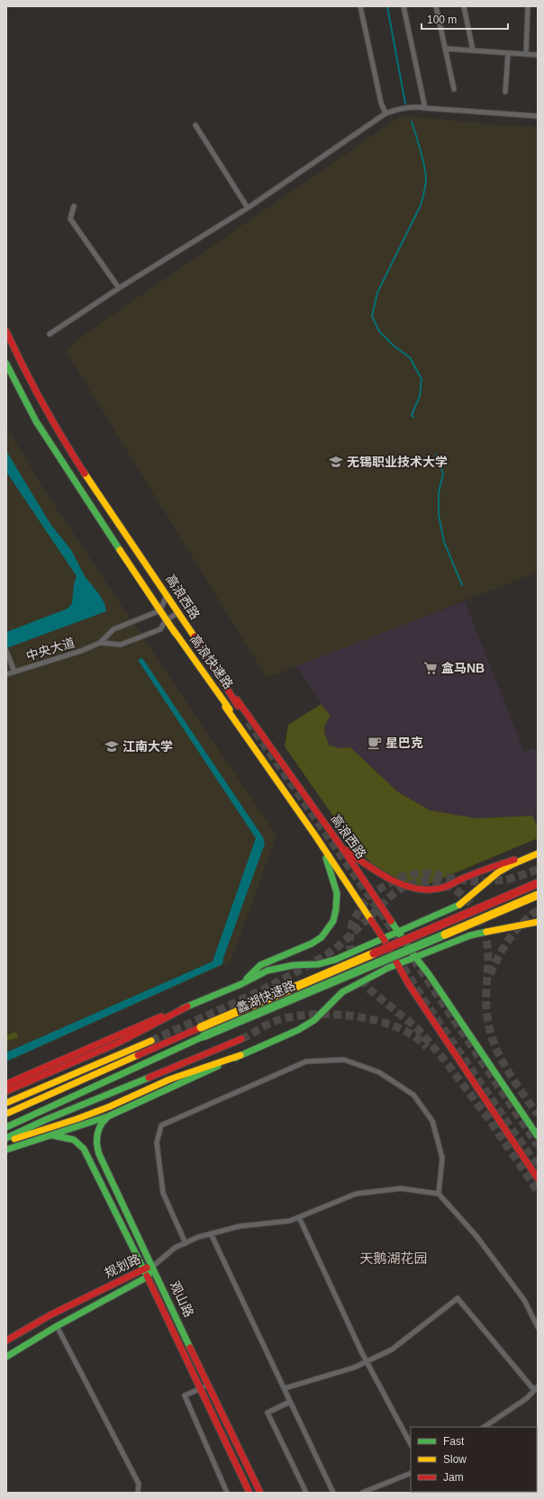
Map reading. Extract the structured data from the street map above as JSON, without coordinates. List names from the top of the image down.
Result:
{
  "streets": {
    "main road": [
      "高浪西路",
      "高浪快速路",
      "蠡湖快速路",
      "规划路",
      "观山路"
    ],
    "street": ["中央大道"]
  },
  "crossings": [
    ["高浪西路", "高浪快速路"],
    ["规划路", "观山路"]
  ],
  "districts": ["天鹅湖花园"],
  "places": {
    "school or university": ["无锡职业技术大学", "江南大学"],
    "supermarket": ["盒马NB"],
    "cafe": ["星巴克"]
  },
  "legend": ["Fast", "Slow", "Jam"],
  "scale_bar": "100 m"
}
